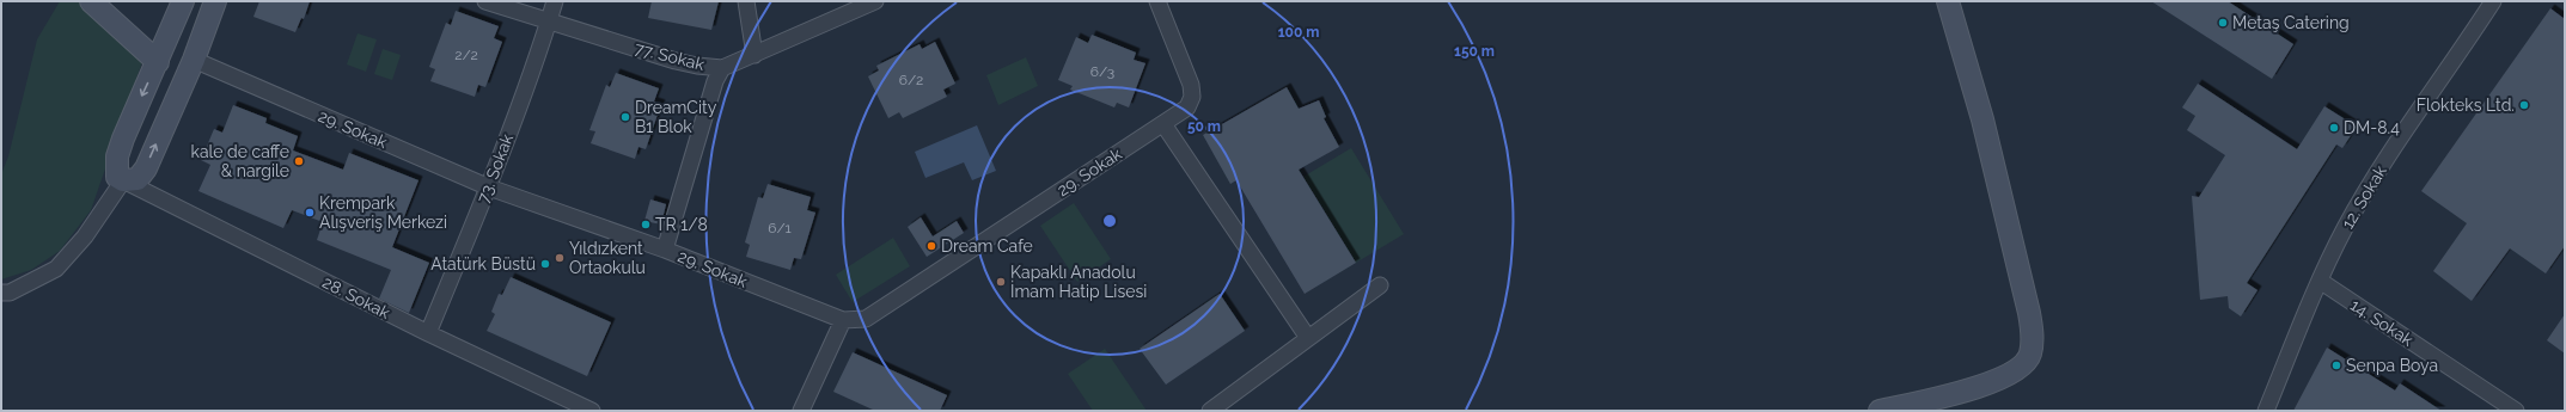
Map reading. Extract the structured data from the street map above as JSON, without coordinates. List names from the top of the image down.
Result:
{
  "streets": {
    "street": [
      "77. Sokak",
      "29. Sokak",
      "73. Sokak",
      "12. Sokak",
      "28. Sokak",
      "14. Sokak"
    ]
  },
  "crossings": [
    ["77. Sokak", "73. Sokak"],
    ["29. Sokak", "73. Sokak"],
    ["73. Sokak", "28. Sokak"],
    ["12. Sokak", "14. Sokak"]
  ],
  "places": [
    "Metaş Catering",
    "Flokteks Ltd.",
    "DreamCity B1 Blok",
    "DM-8.4",
    "kale de caffe & nargile",
    "Krempark Alışveriş Merkezi",
    "TR 1/8",
    "Dream Cafe",
    "Yıldızkent Ortaokulu",
    "Atatürk Büstü",
    "Kapaklı Anadolu İmam Hatip Lisesi",
    "Senpa Boya"
  ],
  "house_numbers": [
    "2/2",
    "6/3",
    "6/2",
    "6/1"
  ],
  "rings": ["100 m", "150 m", "50 m"]
}
